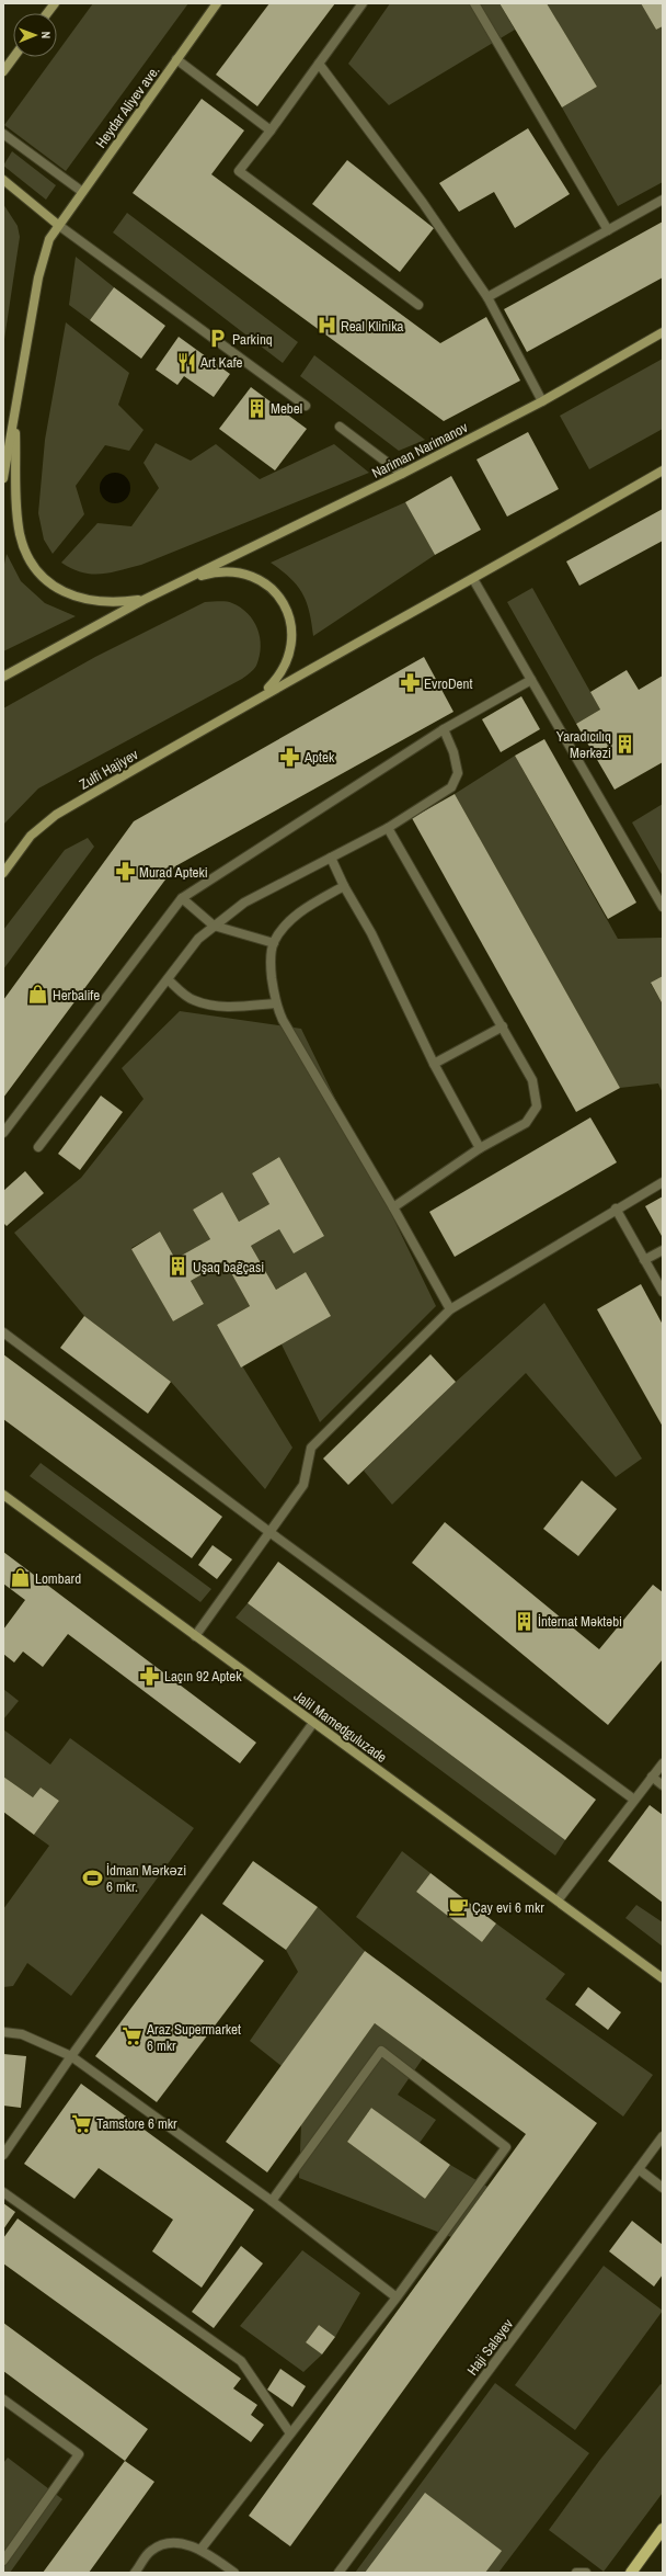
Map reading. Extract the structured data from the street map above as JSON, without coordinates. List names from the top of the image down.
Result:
{
  "streets": {
    "main road": [
      "Heydar Aliyev ave.",
      "Nariman Narimanov",
      "Zulfi Hajiyev",
      "Jalil Mamedguluzade"
    ],
    "street": ["Haji Salayev"]
  },
  "places": {
    "hospital": ["Real Klinika"],
    "parking": ["Parkinq"],
    "restaurant": ["Art Kafe"],
    "building": [
      "Mebel",
      "Yaradıcılıq Mərkəzi",
      "Uşaq bağçasi",
      "İnternat Məktəbi"
    ],
    "pharmacy": [
      "EvroDent",
      "Aptek",
      "Murad Apteki",
      "Laçın 92 Aptek"
    ],
    "shop": ["Herbalife", "Lombard"],
    "sports": ["İdman Mәrkәzi 6 mkr."],
    "cafe": ["Çay evi 6 mkr"],
    "supermarket": ["Araz Supermarket 6 mkr", "Tamstore 6 mkr"]
  },
  "north": "right"
}
